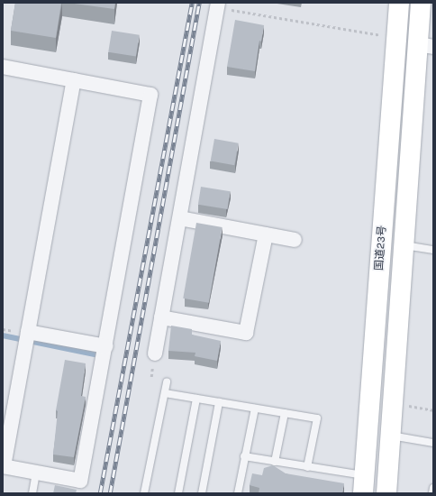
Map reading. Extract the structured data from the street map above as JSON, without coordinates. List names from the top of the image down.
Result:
{
  "streets": {
    "highway": ["国道23号"]
  }
}
